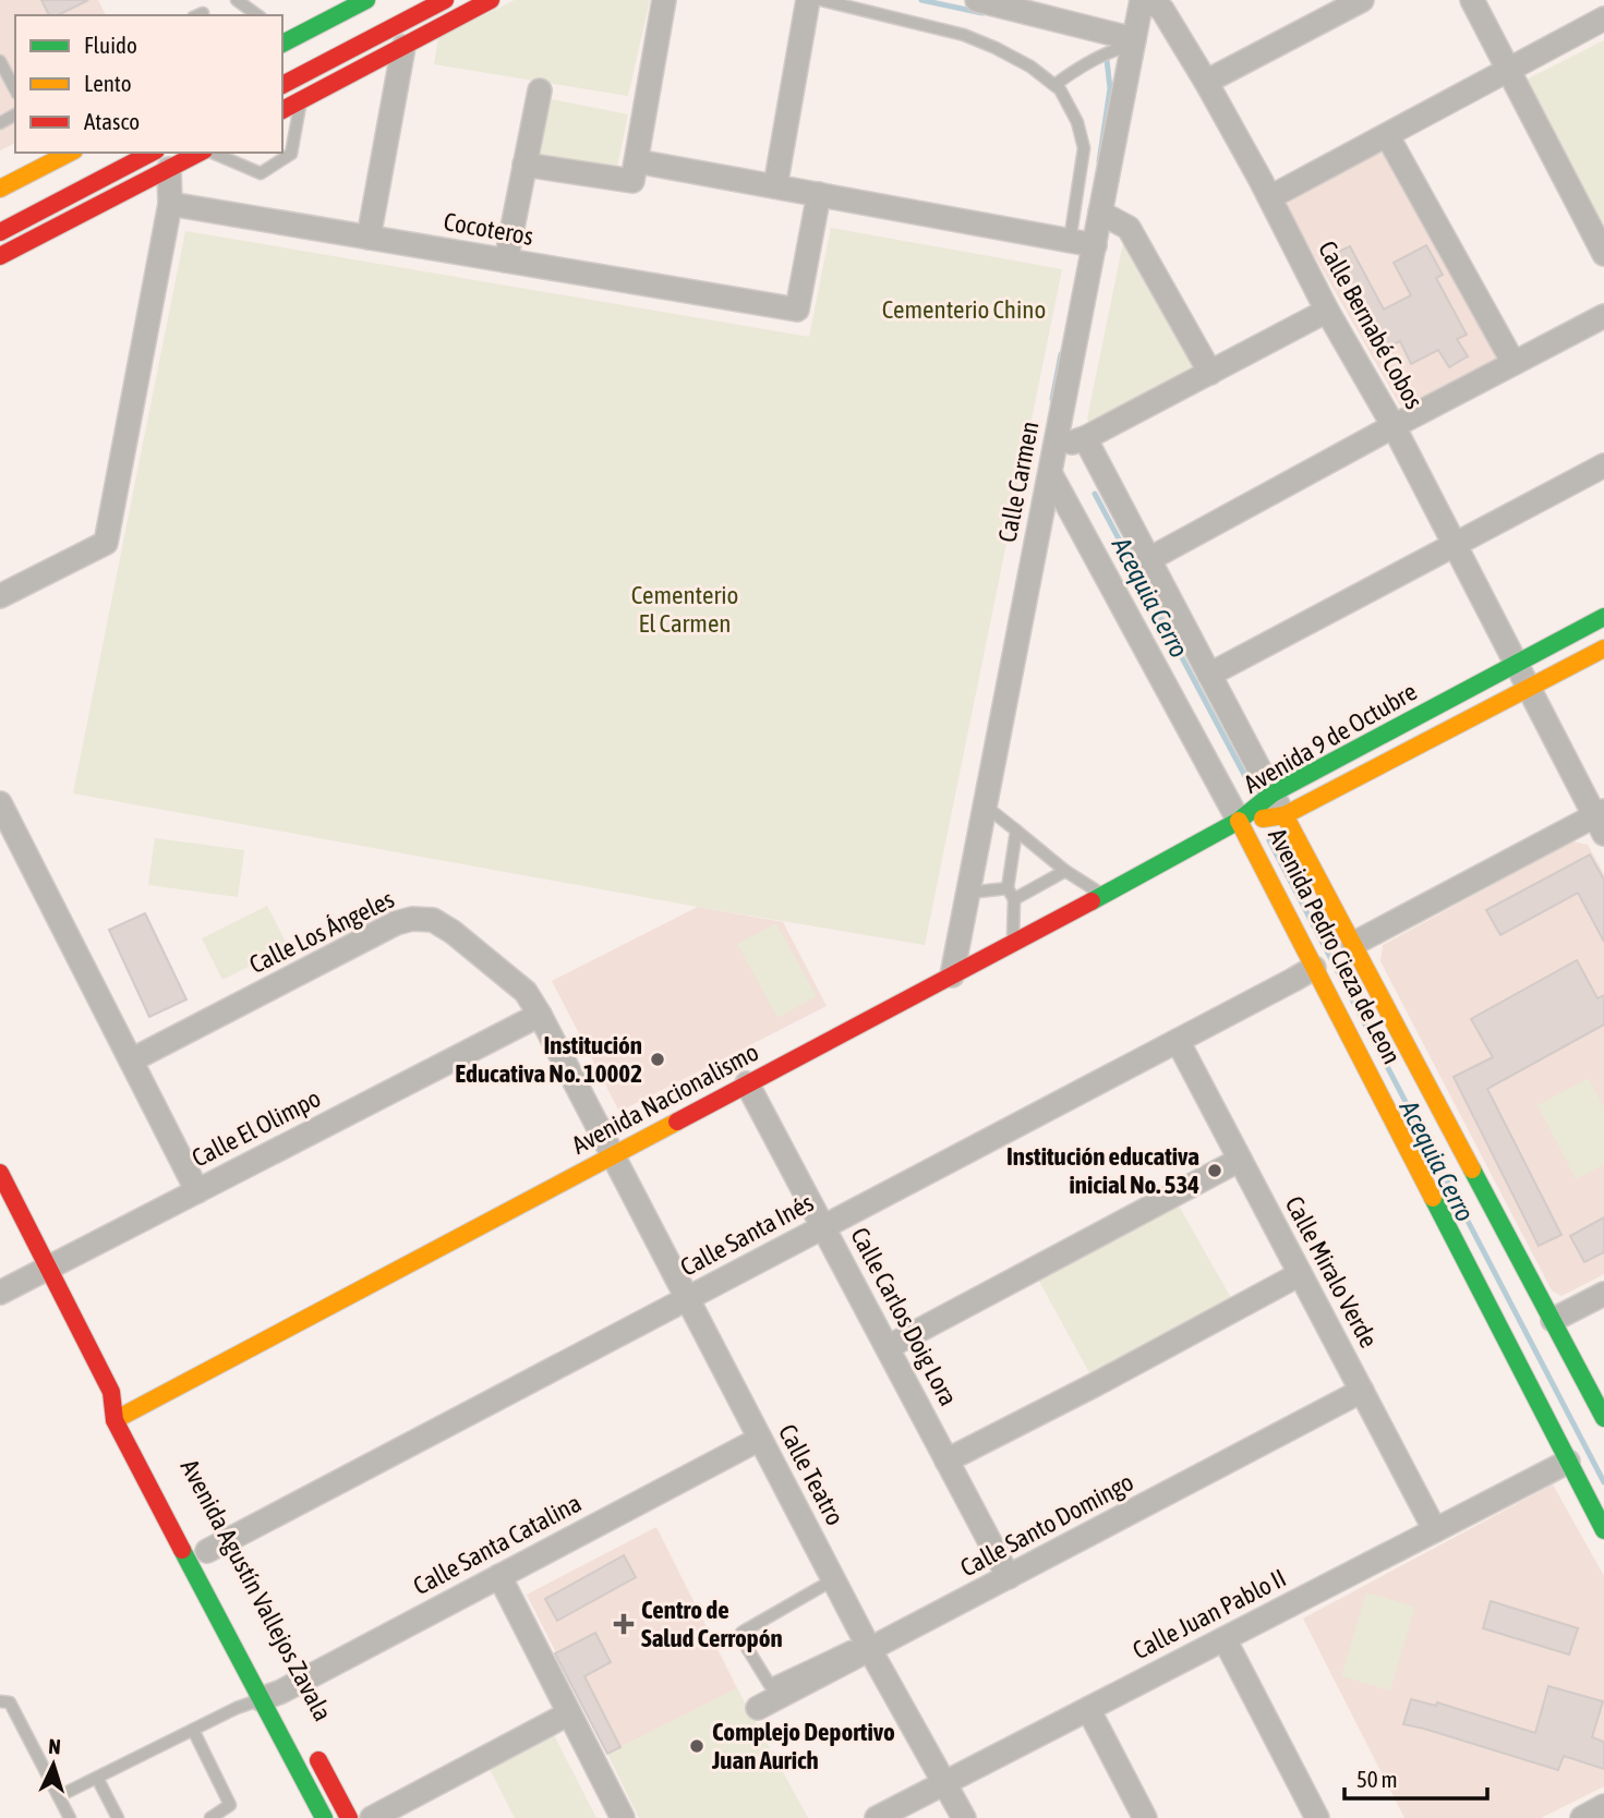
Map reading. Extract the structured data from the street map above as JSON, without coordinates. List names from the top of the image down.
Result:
{
  "streets": {
    "street": [
      "Cocoteros",
      "Calle Bernabé Cobos",
      "Calle Carmen",
      "Avenida 9 de Octubre",
      "Calle Los Ángeles",
      "Avenida Pedro Cieza de Leon",
      "Avenida Nacionalismo",
      "Calle El Olimpo",
      "Calle Santa Inés",
      "Calle Miralo Verde",
      "Calle Carlos Doig Lora",
      "Calle Teatro",
      "Calle Santo Domingo",
      "Calle Santa Catalina",
      "Avenida Agustín Vallejos Zavala",
      "Calle Juan Pablo II"
    ]
  },
  "crossings": [
    ["Calle Bernabé Cobos", "Avenida 9 de Octubre"],
    ["Calle Carmen", "Avenida Pedro Cieza de Leon"],
    ["Calle Carmen", "Avenida Nacionalismo"],
    ["Avenida 9 de Octubre", "Avenida Pedro Cieza de Leon"],
    ["Avenida 9 de Octubre", "Avenida Nacionalismo"],
    ["Calle Los Ángeles", "Avenida Nacionalismo"],
    ["Calle Los Ángeles", "Calle El Olimpo"],
    ["Calle Los Ángeles", "Calle Teatro"],
    ["Avenida Pedro Cieza de Leon", "Avenida Nacionalismo"],
    ["Avenida Pedro Cieza de Leon", "Calle Santa Inés"],
    ["Avenida Pedro Cieza de Leon", "Calle Juan Pablo II"],
    ["Avenida Nacionalismo", "Calle Carlos Doig Lora"],
    ["Avenida Nacionalismo", "Calle Teatro"],
    ["Avenida Nacionalismo", "Avenida Agustín Vallejos Zavala"],
    ["Calle El Olimpo", "Avenida Agustín Vallejos Zavala"],
    ["Calle Santa Inés", "Calle Miralo Verde"],
    ["Calle Santa Inés", "Calle Carlos Doig Lora"],
    ["Calle Santa Inés", "Calle Teatro"],
    ["Calle Miralo Verde", "Calle Santo Domingo"],
    ["Calle Miralo Verde", "Calle Juan Pablo II"],
    ["Calle Carlos Doig Lora", "Calle Santo Domingo"],
    ["Calle Teatro", "Calle Santo Domingo"],
    ["Calle Teatro", "Calle Santa Catalina"],
    ["Calle Teatro", "Calle Juan Pablo II"],
    ["Calle Santa Catalina", "Avenida Agustín Vallejos Zavala"]
  ],
  "water": ["Acequia Cerro"],
  "parks": ["Cementerio Chino", "Cementerio El Carmen"],
  "places": {
    "other": ["Institución Educativa No. 10002", "Institución educativa inicial No. 534", "Complejo Deportivo Juan Aurich"],
    "health": ["Centro de Salud Cerropón"]
  },
  "legend": ["Fluido", "Lento", "Atasco"],
  "scale_bar": "50 m",
  "north": "top"
}
